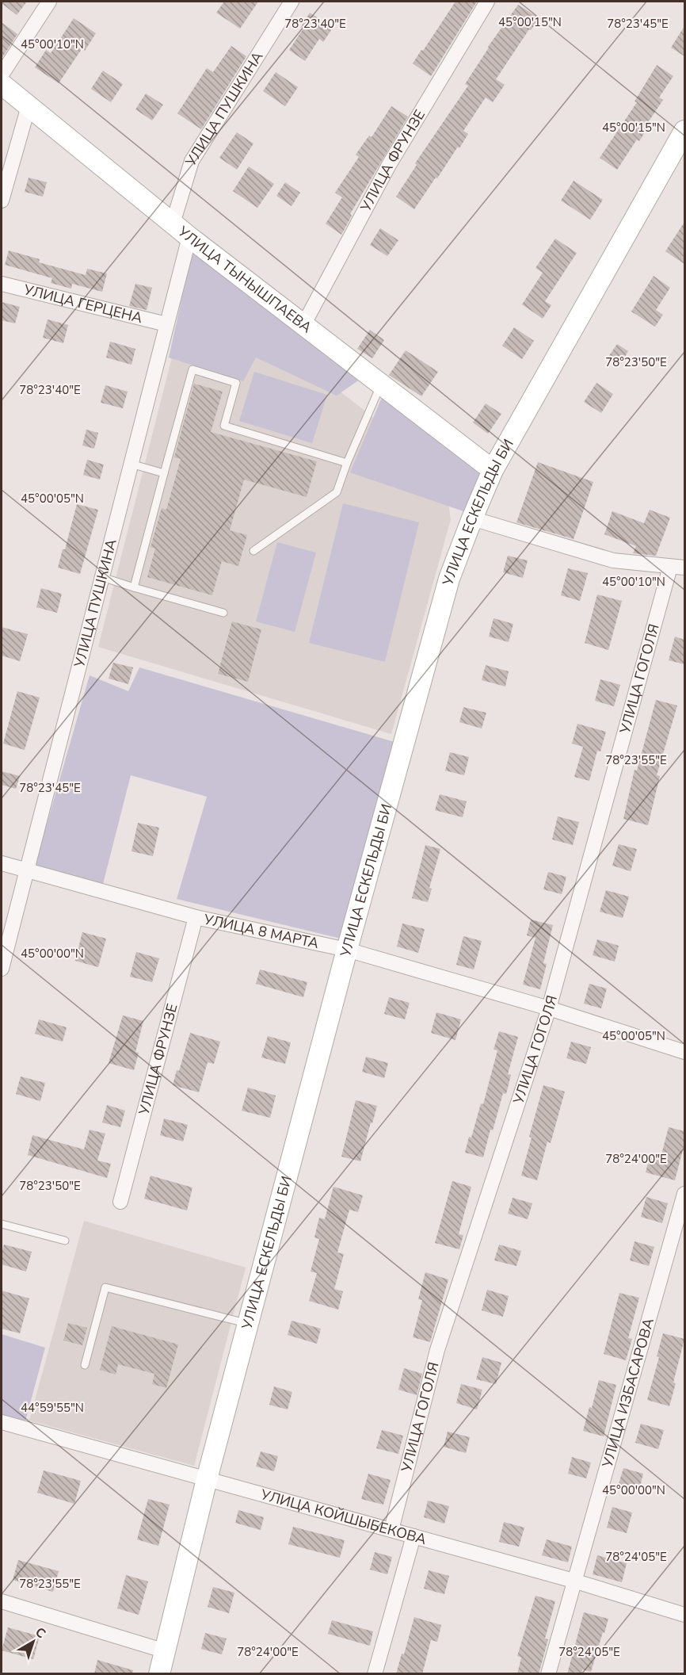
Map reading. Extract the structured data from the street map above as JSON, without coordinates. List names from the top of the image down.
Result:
{
  "streets": {
    "street": [
      "УЛИЦА ПУШКИНА",
      "УЛИЦА ФРУНЗЕ",
      "УЛИЦА ТЫНЫШПАЕВА",
      "УЛИЦА ГЕРЦЕНА",
      "УЛИЦА ЕСКЕЛЬДЫ БИ",
      "УЛИЦА ГОГОЛЯ",
      "УЛИЦА 8 МАРТА",
      "УЛИЦА ИЗБАСАРОВА",
      "УЛИЦА КОЙШЫБЕКОВА"
    ]
  },
  "crossings": [
    ["УЛИЦА ПУШКИНА", "УЛИЦА ТЫНЫШПАЕВА"],
    ["УЛИЦА ПУШКИНА", "УЛИЦА ГЕРЦЕНА"],
    ["УЛИЦА ПУШКИНА", "УЛИЦА 8 МАРТА"],
    ["УЛИЦА ФРУНЗЕ", "УЛИЦА ТЫНЫШПАЕВА"],
    ["УЛИЦА ФРУНЗЕ", "УЛИЦА 8 МАРТА"],
    ["УЛИЦА ТЫНЫШПАЕВА", "УЛИЦА ЕСКЕЛЬДЫ БИ"],
    ["УЛИЦА ЕСКЕЛЬДЫ БИ", "УЛИЦА 8 МАРТА"],
    ["УЛИЦА ЕСКЕЛЬДЫ БИ", "УЛИЦА КОЙШЫБЕКОВА"],
    ["УЛИЦА ГОГОЛЯ", "УЛИЦА 8 МАРТА"],
    ["УЛИЦА ГОГОЛЯ", "УЛИЦА КОЙШЫБЕКОВА"],
    ["УЛИЦА ИЗБАСАРОВА", "УЛИЦА КОЙШЫБЕКОВА"]
  ],
  "north": "top right",
  "coordinates": [
    "45°00'15\"N",
    "78°23'40\"E",
    "78°23'45\"E",
    "45°00'10\"N",
    "78°23'50\"E",
    "45°00'05\"N",
    "78°23'55\"E",
    "45°00'00\"N",
    "78°24'00\"E",
    "44°59'55\"N",
    "78°24'05\"E"
  ]
}
